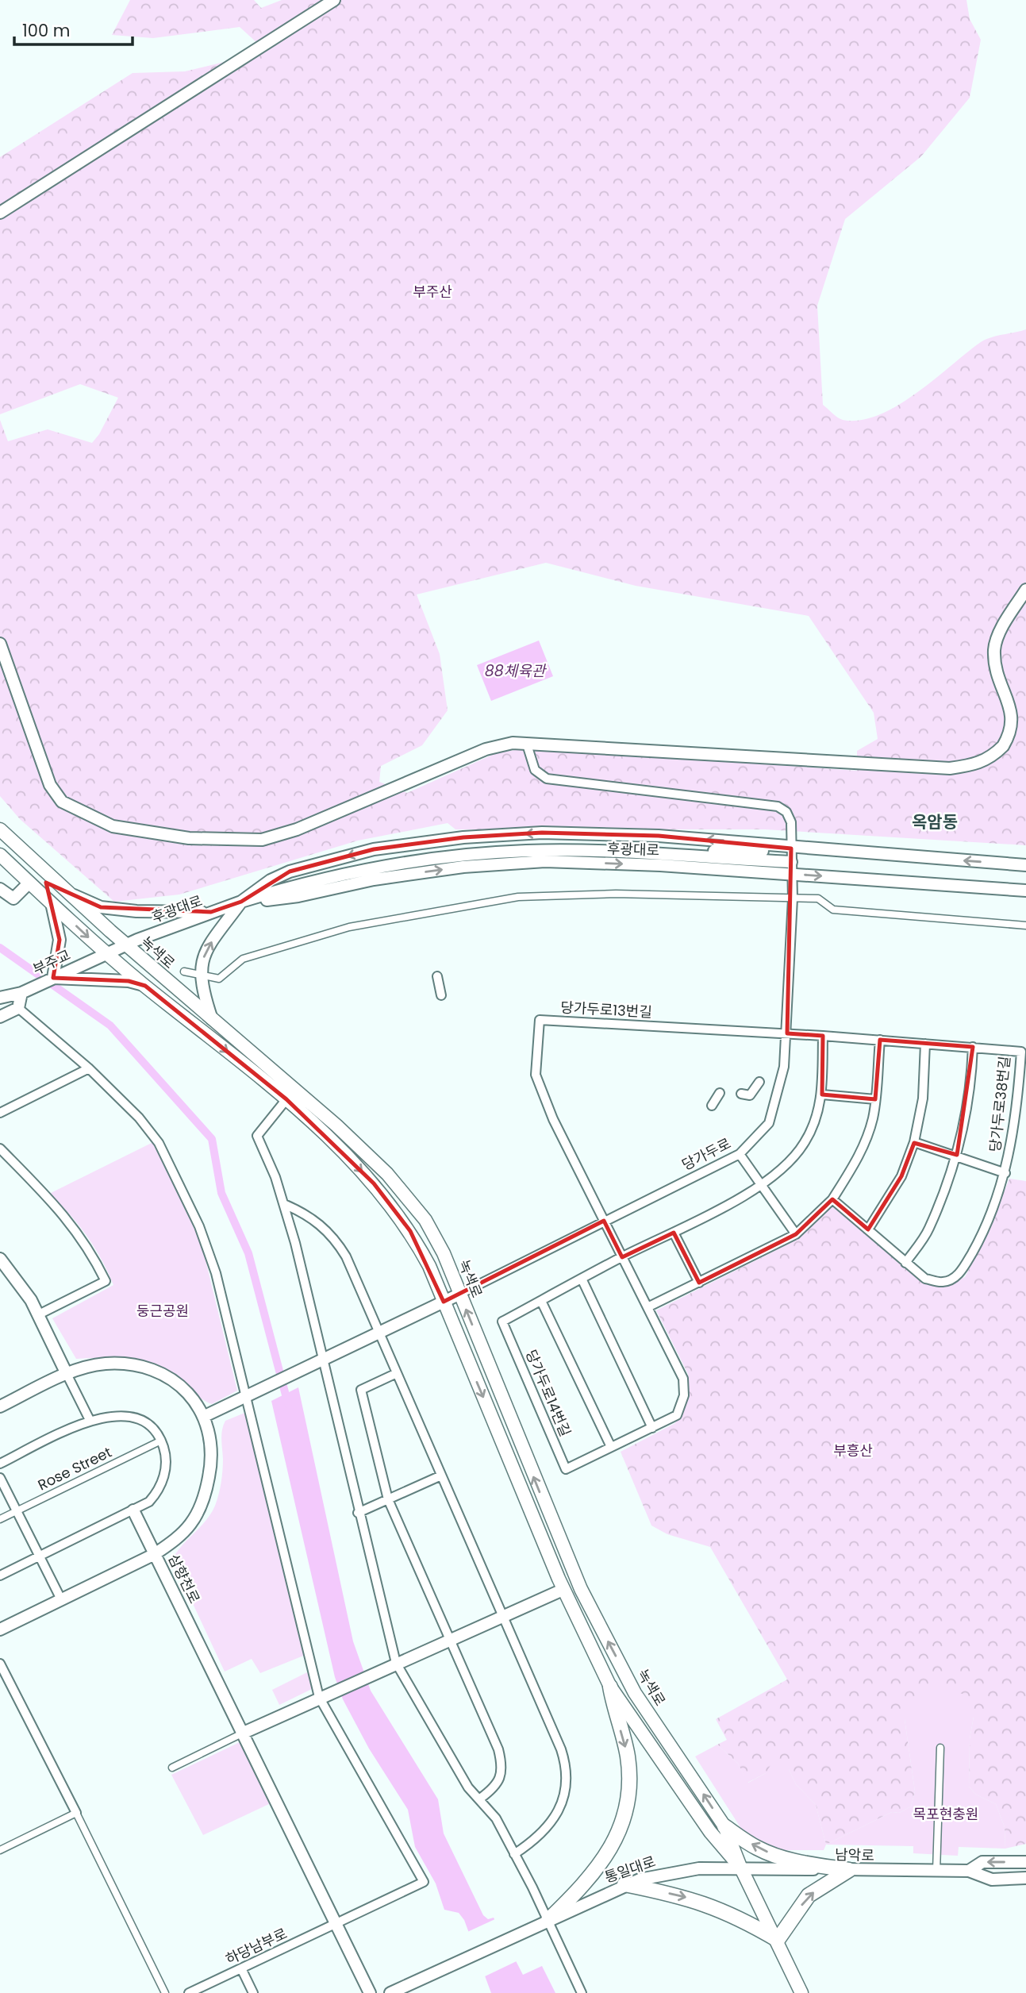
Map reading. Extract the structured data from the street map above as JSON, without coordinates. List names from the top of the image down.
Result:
{
  "streets": {
    "main road": ["녹색로"],
    "street": [
      "후광대로",
      "부주교",
      "당가두로13번길",
      "당가두로38번길",
      "당가두로",
      "당가두로14번길",
      "Rose Street",
      "삼향천로",
      "남악로",
      "통일대로",
      "하당남부로"
    ]
  },
  "crossings": [
    ["후광대로", "녹색로"],
    ["후광대로", "부주교"],
    ["후광대로", "당가두로"],
    ["녹색로", "부주교"],
    ["녹색로", "당가두로"],
    ["녹색로", "남악로"],
    ["녹색로", "통일대로"],
    ["당가두로13번길", "당가두로38번길"],
    ["당가두로13번길", "당가두로"],
    ["당가두로38번길", "당가두로"],
    ["삼향천로", "하당남부로"],
    ["남악로", "통일대로"]
  ],
  "districts": ["옥암동"],
  "water": ["88체육관"],
  "parks": [
    "부주산",
    "둥근공원",
    "부흥산",
    "목포현충원"
  ],
  "scale_bar": "100 m"
}
